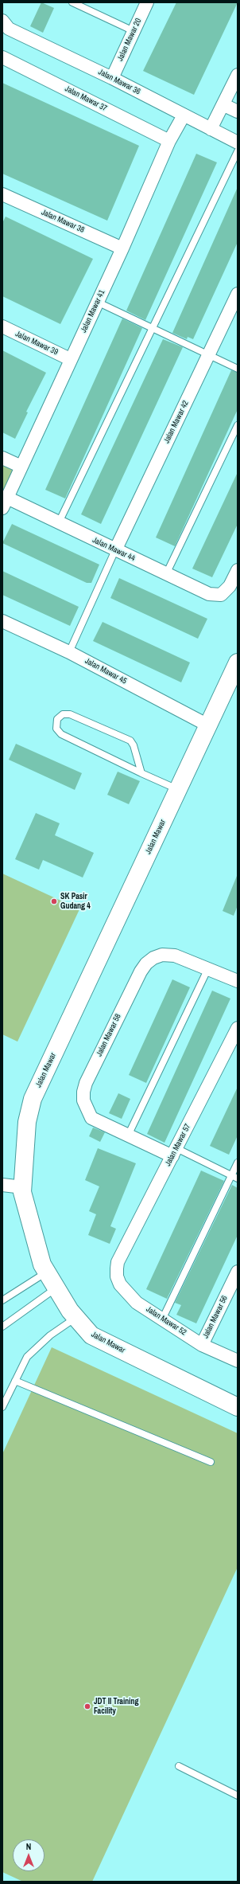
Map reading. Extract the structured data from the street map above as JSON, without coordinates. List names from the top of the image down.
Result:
{
  "streets": {
    "street": [
      "Jalan Mawar 20",
      "Jalan Mawar 36",
      "Jalan Mawar 37",
      "Jalan Mawar 38",
      "Jalan Mawar 41",
      "Jalan Mawar 39",
      "Jalan Mawar 42",
      "Jalan Mawar 44",
      "Jalan Mawar 45",
      "Jalan Mawar",
      "Jalan Mawar 58",
      "Jalan Mawar 57",
      "Jalan Mawar 56",
      "Jalan Mawar 52"
    ]
  },
  "crossings": [
    ["Jalan Mawar 20", "Jalan Mawar 36"],
    ["Jalan Mawar 36", "Jalan Mawar 41"],
    ["Jalan Mawar 37", "Jalan Mawar 41"],
    ["Jalan Mawar 38", "Jalan Mawar 41"],
    ["Jalan Mawar 41", "Jalan Mawar 39"],
    ["Jalan Mawar 41", "Jalan Mawar 44"],
    ["Jalan Mawar 42", "Jalan Mawar 44"],
    ["Jalan Mawar 45", "Jalan Mawar"],
    ["Jalan Mawar 58", "Jalan Mawar 57"],
    ["Jalan Mawar 57", "Jalan Mawar 52"],
    ["Jalan Mawar 56", "Jalan Mawar 52"]
  ],
  "places": ["SK Pasir Gudang 4", "JDT II Training Facility"],
  "north": "top"
}
